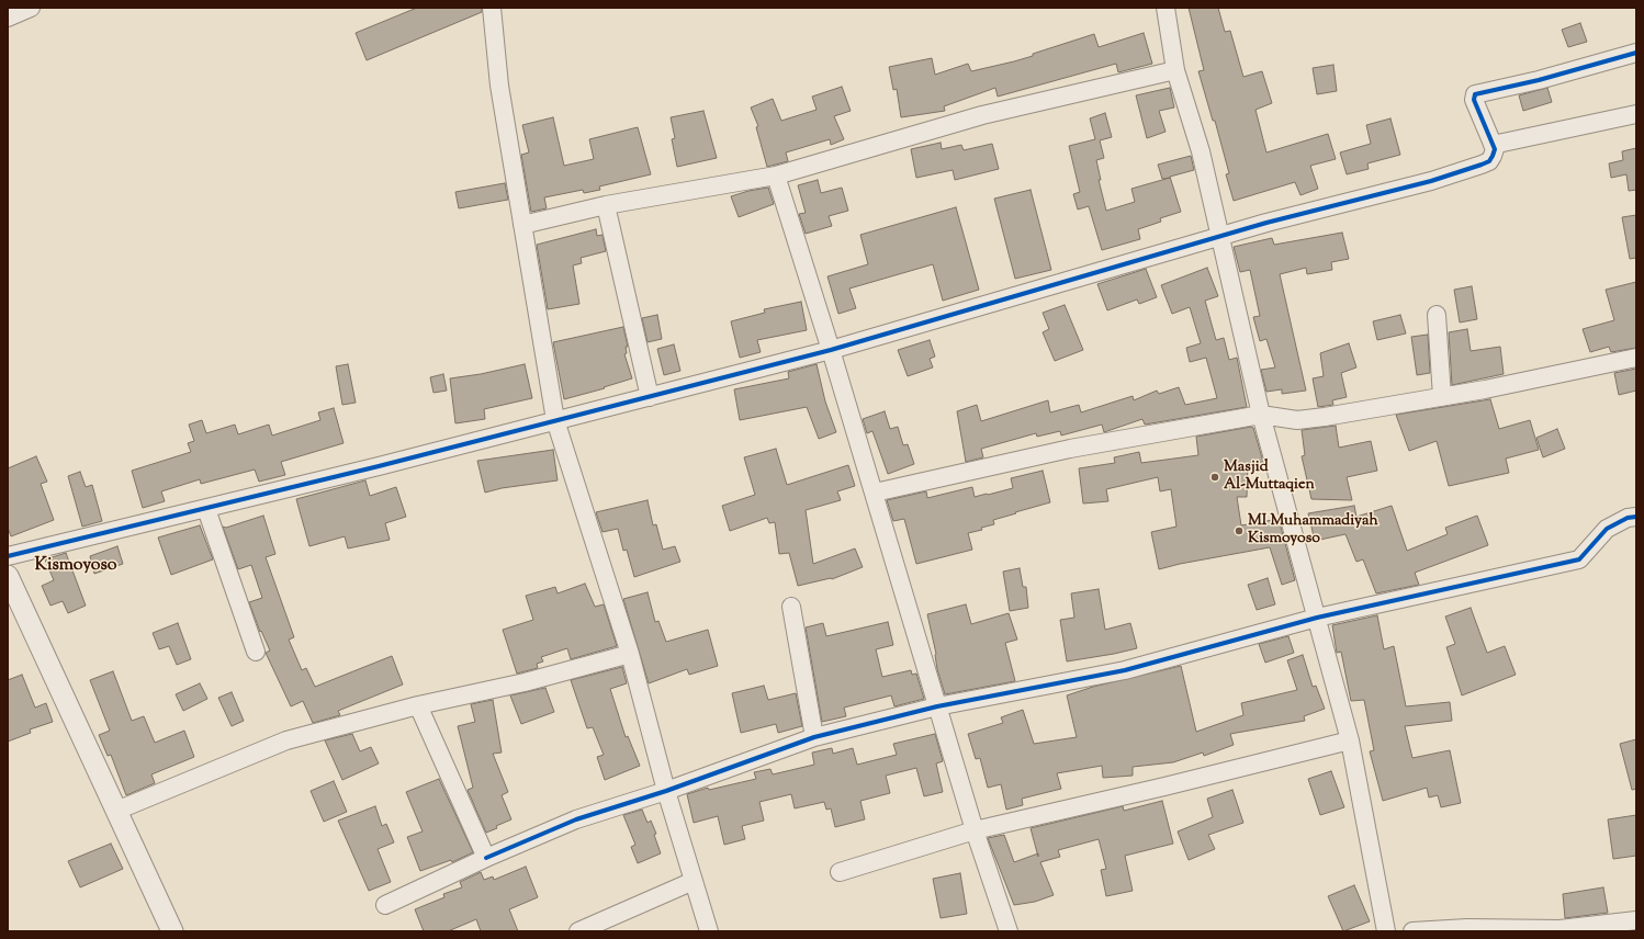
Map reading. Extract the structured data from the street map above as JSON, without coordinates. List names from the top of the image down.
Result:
{
  "districts": ["Kismoyoso"],
  "places": ["Masjid Al-Muttaqien", "MI Muhammadiyah Kismoyoso"]
}
